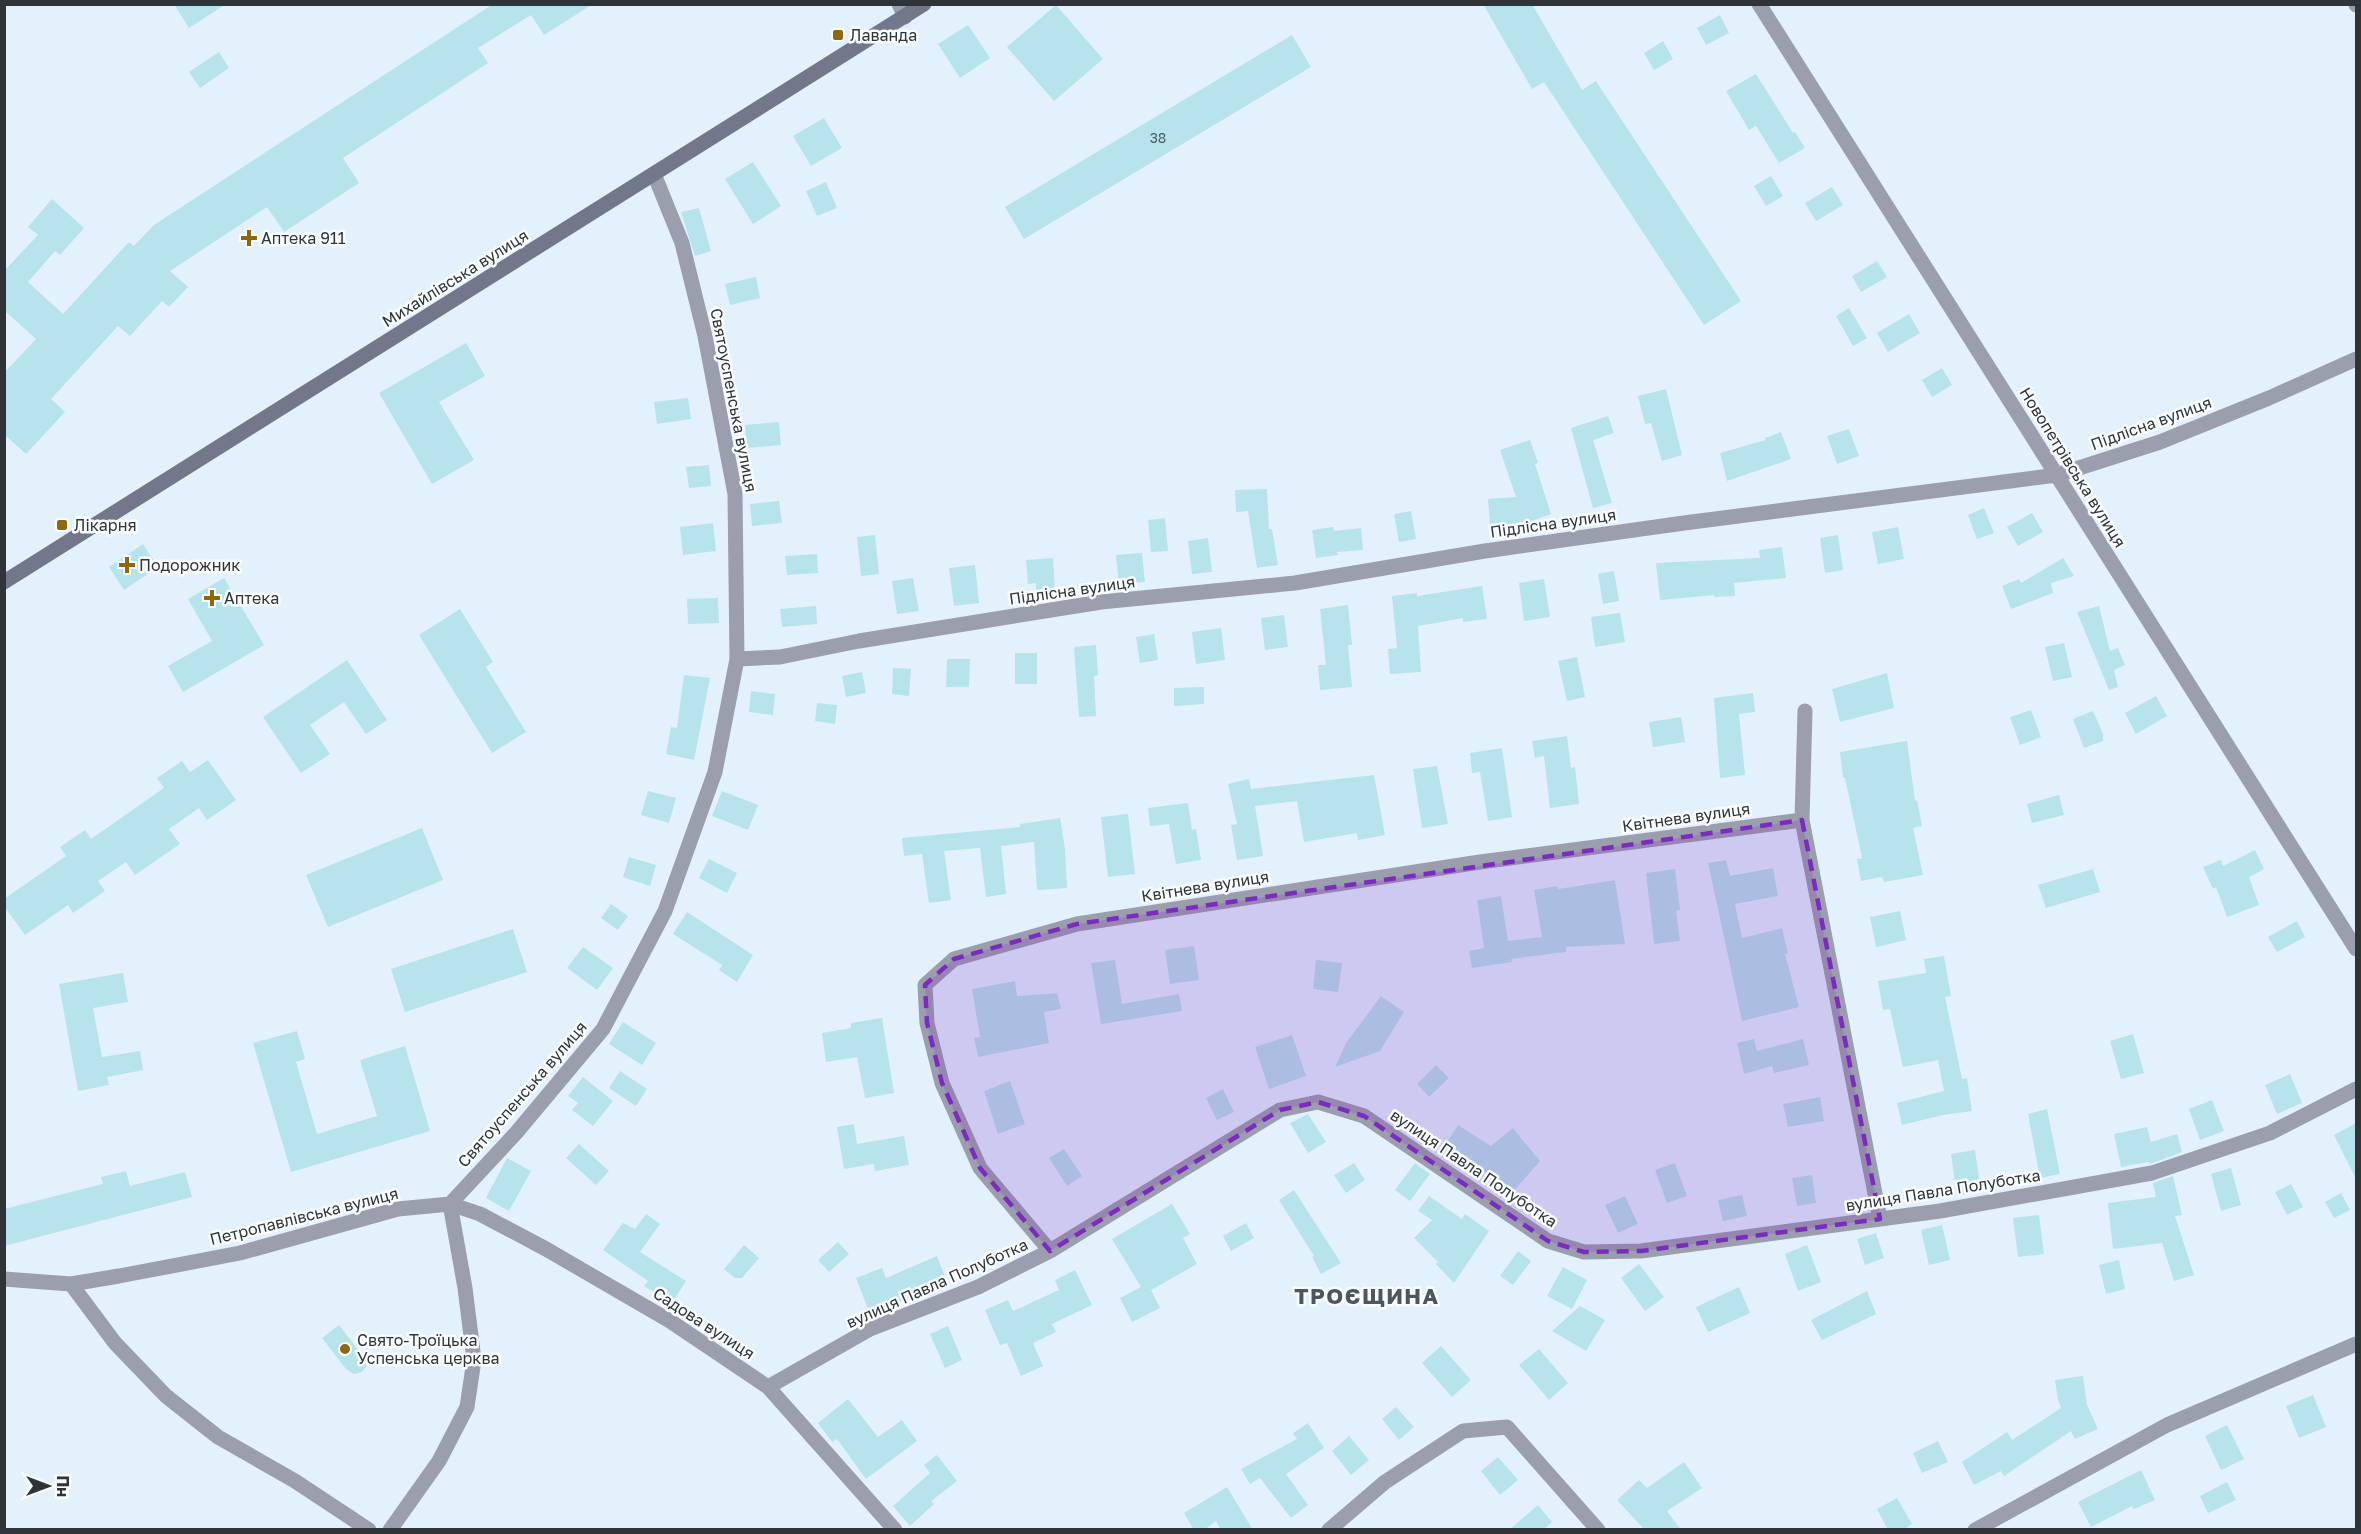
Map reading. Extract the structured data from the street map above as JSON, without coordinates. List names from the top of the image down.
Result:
{
  "streets": {
    "main road": ["Михайлівська вулиця"],
    "street": [
      "Святоуспенська вулиця",
      "Підлісна вулиця",
      "Новопетрівська вулиця",
      "Квітнева вулиця",
      "вулиця Павла Полуботка",
      "Петропавлівська вулиця",
      "Садова вулиця"
    ]
  },
  "crossings": [
    ["Михайлівська вулиця", "Святоуспенська вулиця"],
    ["Святоуспенська вулиця", "Підлісна вулиця"],
    ["Святоуспенська вулиця", "Петропавлівська вулиця"],
    ["Святоуспенська вулиця", "Садова вулиця"],
    ["Підлісна вулиця", "Новопетрівська вулиця"],
    ["Квітнева вулиця", "вулиця Павла Полуботка"],
    ["вулиця Павла Полуботка", "Садова вулиця"],
    ["Петропавлівська вулиця", "Садова вулиця"]
  ],
  "districts": ["ТРОЄЩИНА"],
  "places": {
    "transit": ["Лаванда", "Лікарня"],
    "health": ["Аптека 911", "Подорожник", "Аптека"],
    "other": ["Свято-Троїцька Успенська церква"]
  },
  "house_numbers": ["38"],
  "north": "right"
}
